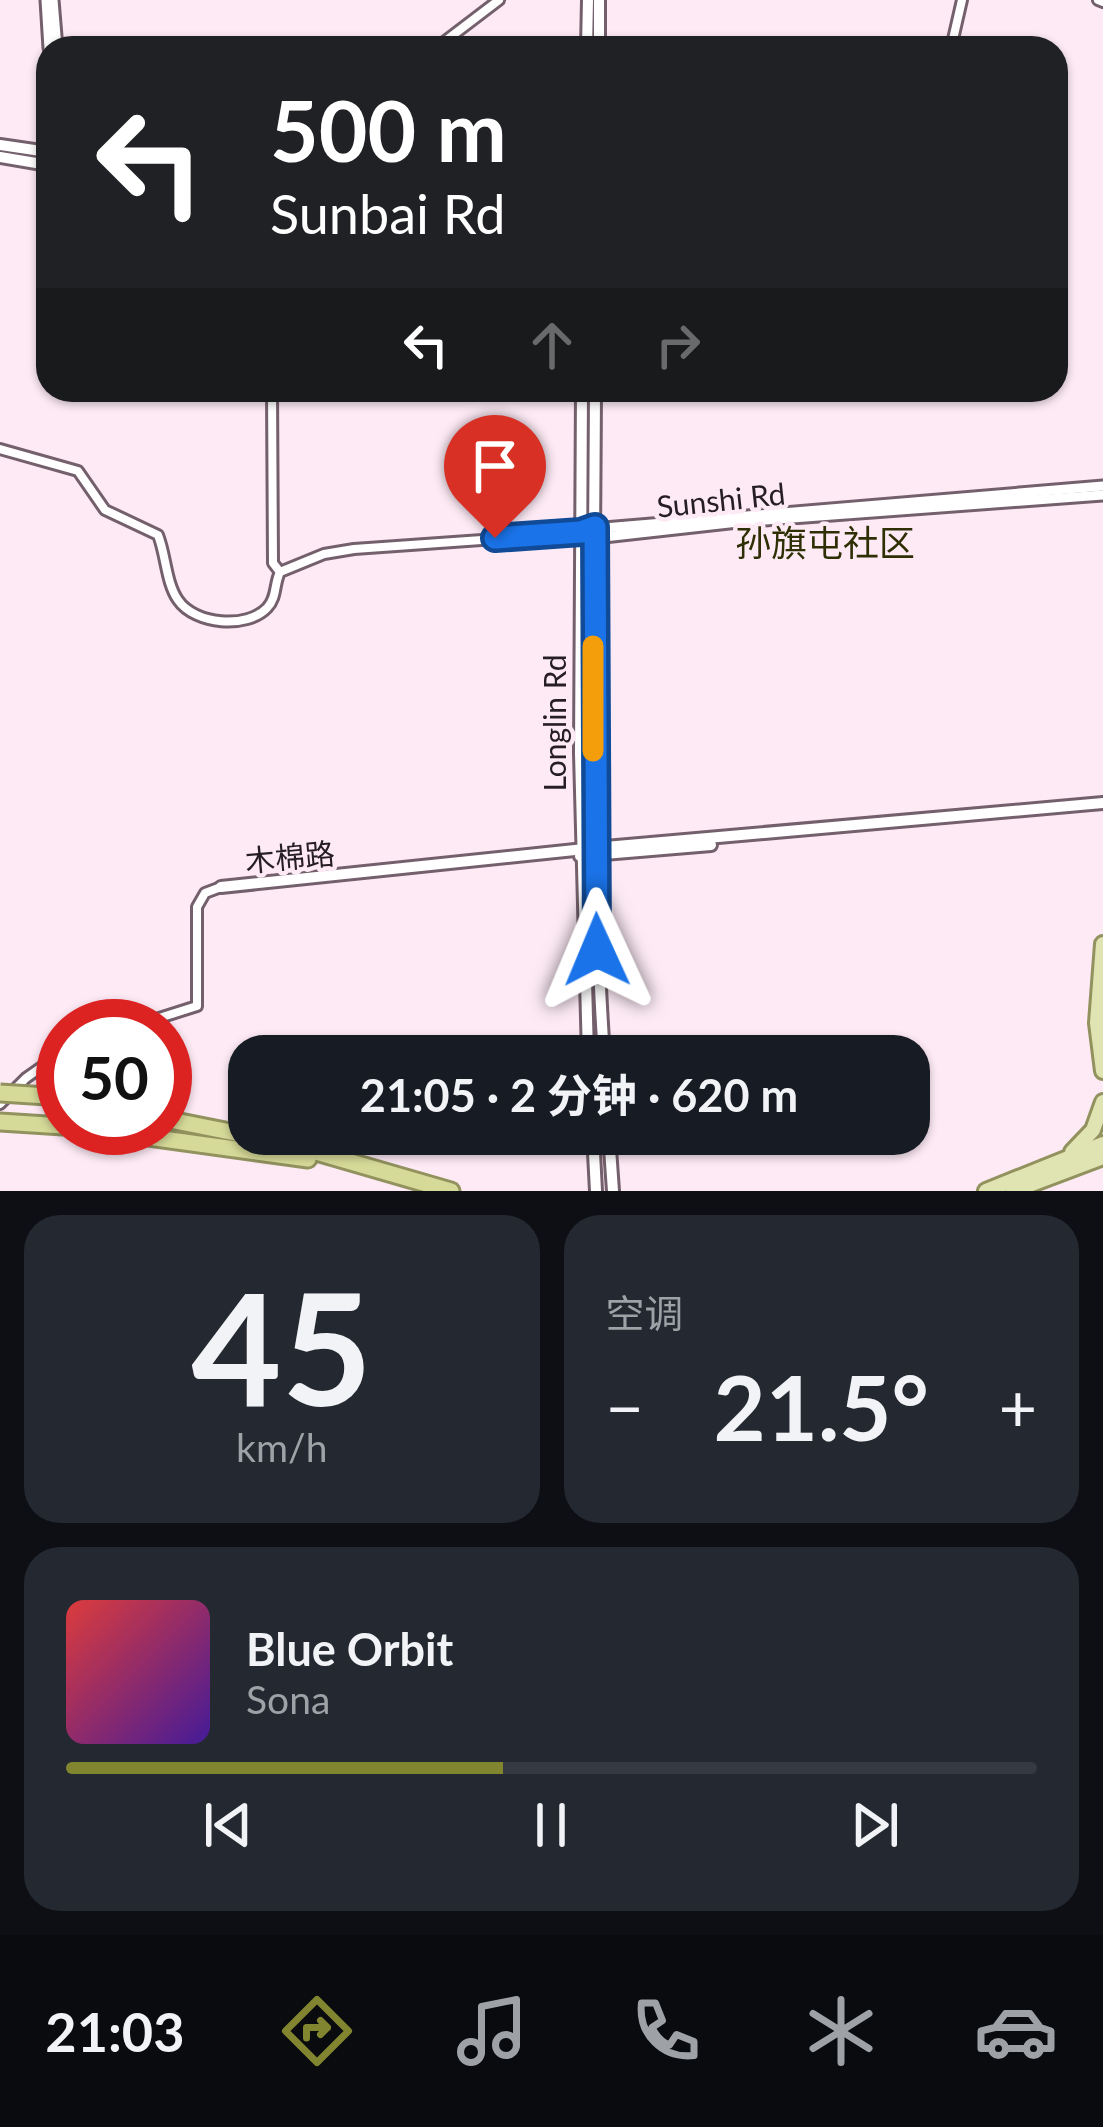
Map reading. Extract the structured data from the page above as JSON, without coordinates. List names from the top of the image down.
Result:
{
  "streets": {
    "main road": ["Longlin Rd", "木棉路"],
    "street": ["Sunshi Rd"]
  },
  "crossings": [
    ["Sunshi Rd", "Longlin Rd"],
    ["Longlin Rd", "木棉路"]
  ],
  "districts": ["孙旗屯社区"],
  "page": {
    "turn": ["500 m", "Sunbai Rd"],
    "limit": "50",
    "trip": "21:05 · 2 分钟 · 620 m",
    "tile": [
      ["45", "km/h"],
      "空调"
    ],
    "heat": ["−", "21.5°", "+"],
    "song": ["Blue Orbit", "Sona"],
    "tabs": "21:03"
  }
}
